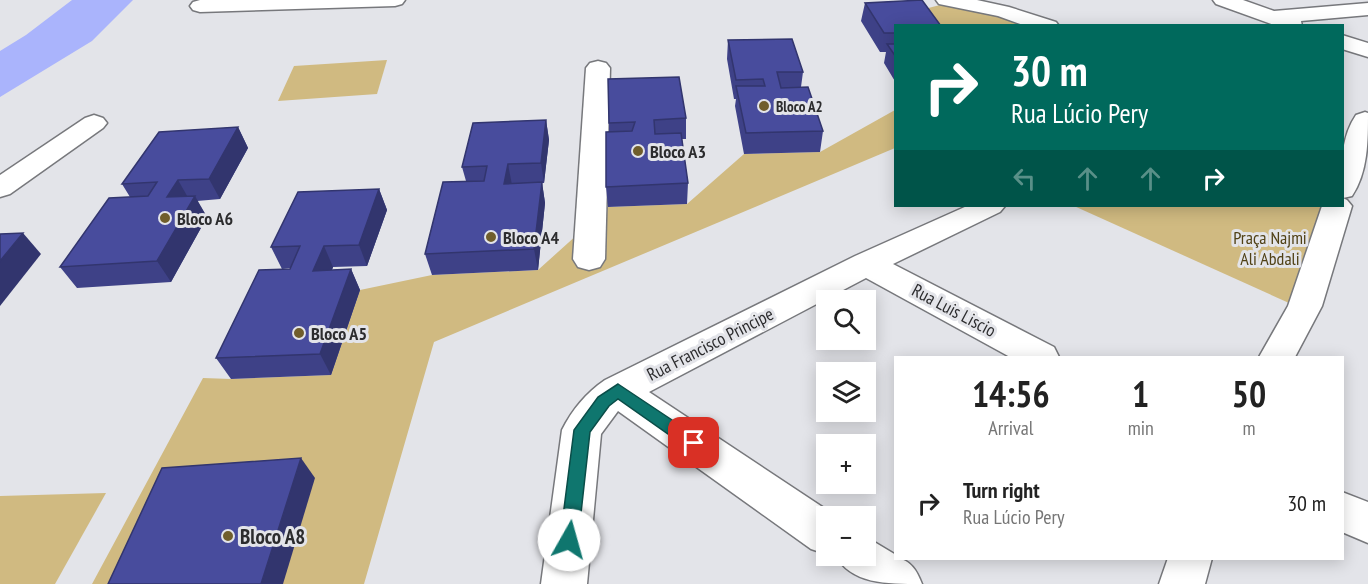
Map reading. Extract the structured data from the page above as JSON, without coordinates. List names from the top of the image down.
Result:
{
  "streets": {
    "street": ["Rua Luis Liscio", "Rua Francisco Principe"]
  },
  "crossings": [
    ["Rua Luis Liscio", "Rua Francisco Principe"]
  ],
  "parks": ["Praça Najmi Ali Abdali"],
  "places": [
    "Bloco A2",
    "Bloco A3",
    "Bloco A6",
    "Bloco A4",
    "Bloco A5",
    "Bloco A8"
  ],
  "page": {
    "turn": ["30 m", "Rua Lúcio Pery"],
    "map_buttons": ["+", "−"],
    "eta": [
      "14:56",
      "Arrival",
      "1",
      "min",
      "50",
      "m"
    ],
    "list": [
      {
        "name": "Turn right",
        "note": "Rua Lúcio Pery",
        "value": "30 m"
      }
    ]
  }
}
